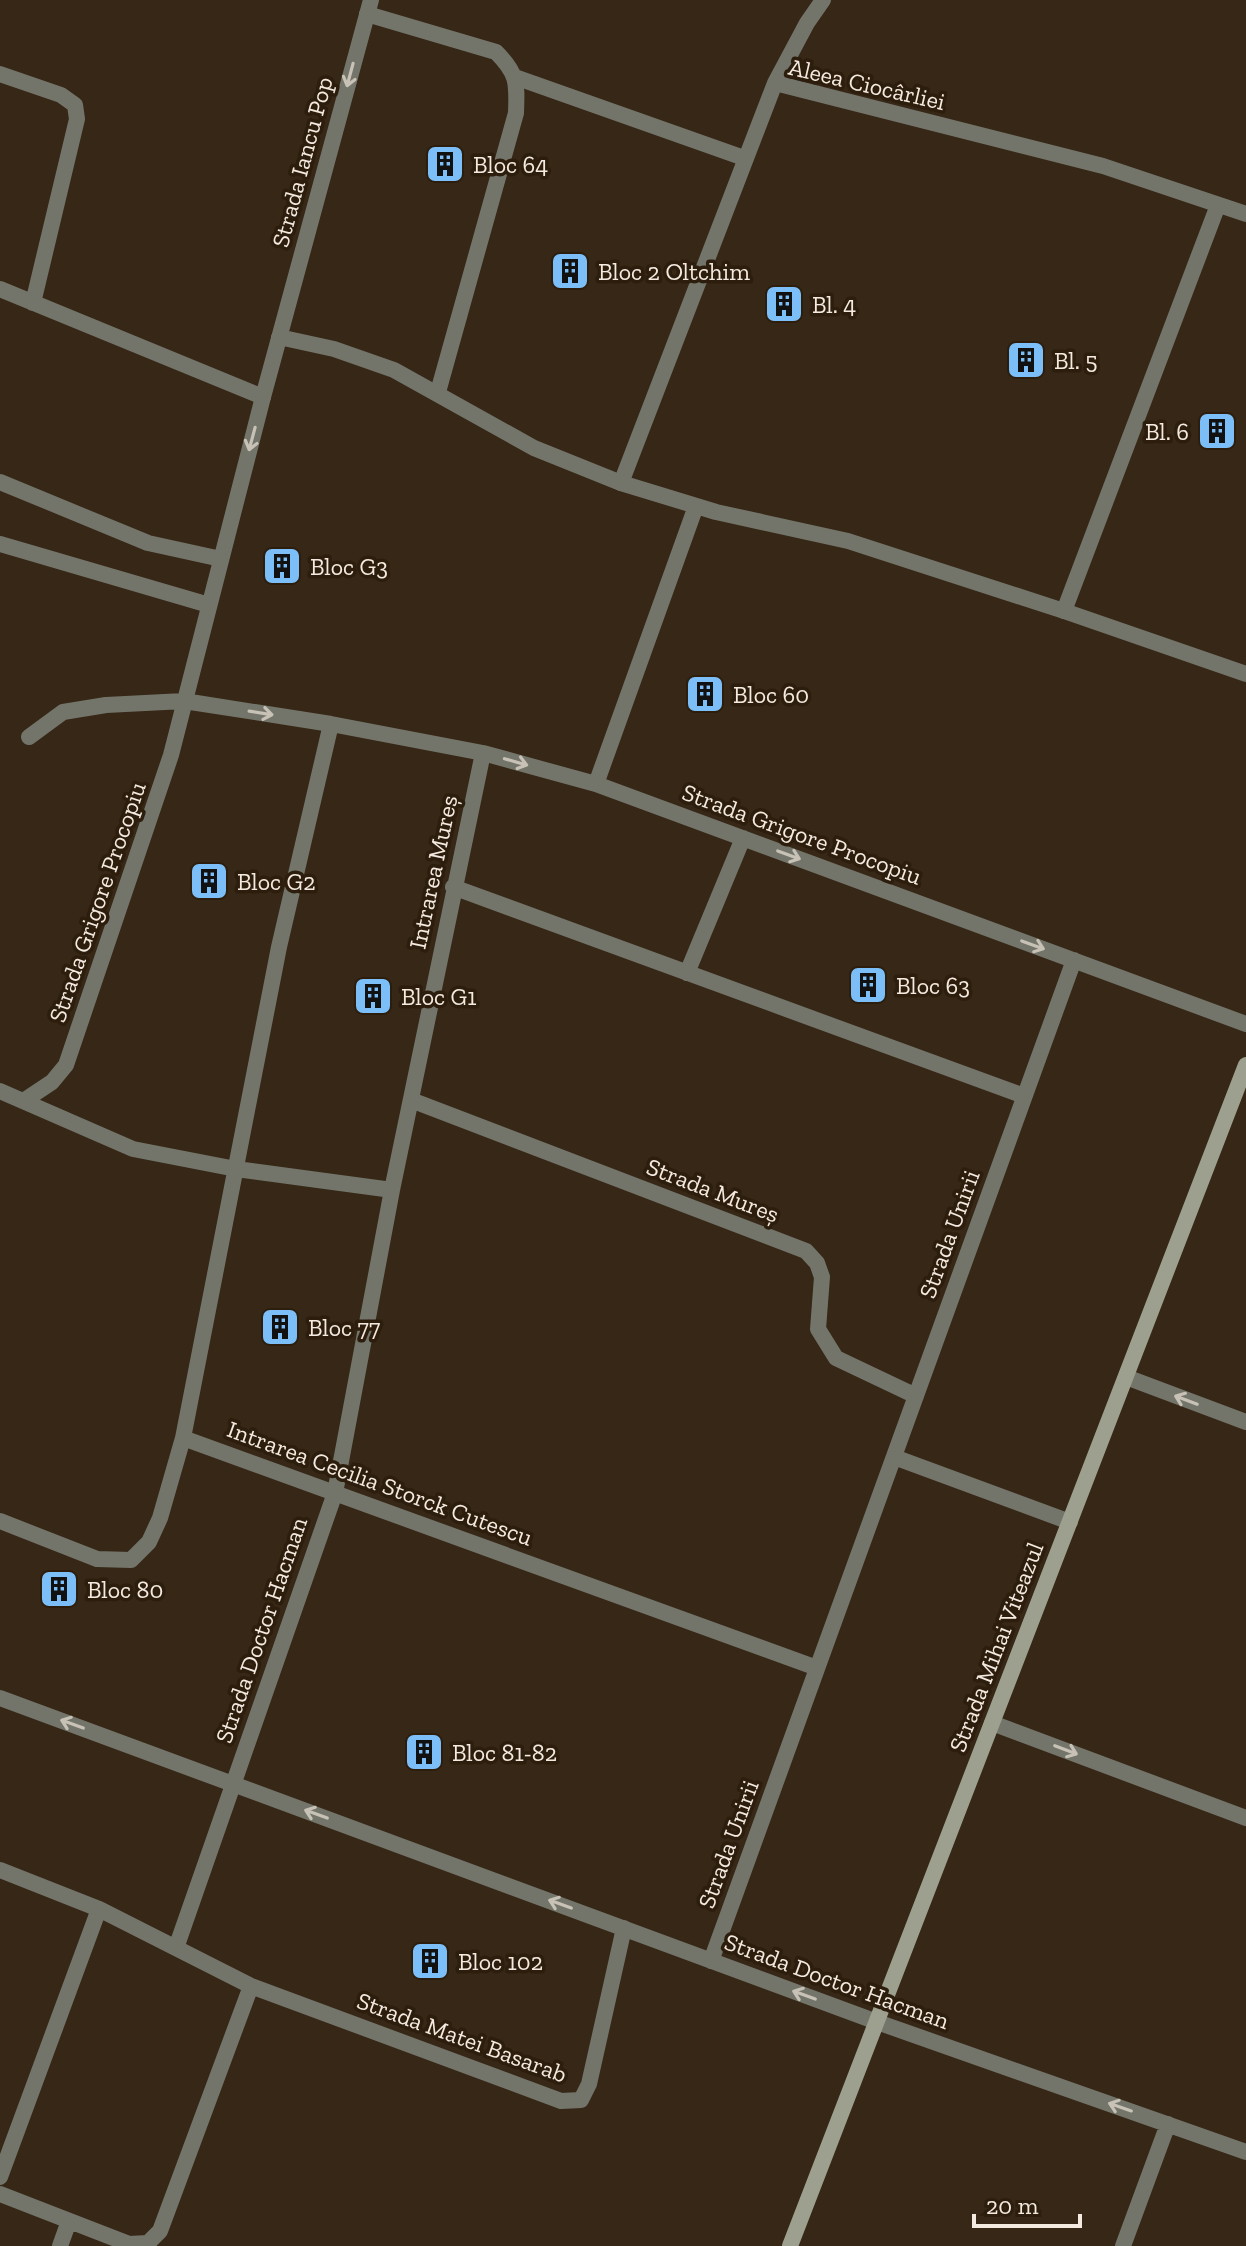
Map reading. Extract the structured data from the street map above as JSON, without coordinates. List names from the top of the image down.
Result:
{
  "streets": {
    "street": [
      "Aleea Ciocârliei",
      "Strada Iancu Pop",
      "Strada Grigore Procopiu",
      "Intrarea Mureș",
      "Strada Mureș",
      "Strada Unirii",
      "Intrarea Cecilia Storck Cutescu",
      "Strada Doctor Hacman",
      "Strada Mihai Viteazul",
      "Strada Matei Basarab"
    ]
  },
  "crossings": [
    ["Strada Iancu Pop", "Strada Grigore Procopiu"],
    ["Strada Grigore Procopiu", "Intrarea Mureș"],
    ["Strada Grigore Procopiu", "Strada Unirii"],
    ["Intrarea Mureș", "Strada Mureș"],
    ["Intrarea Mureș", "Intrarea Cecilia Storck Cutescu"],
    ["Intrarea Mureș", "Strada Doctor Hacman"],
    ["Strada Mureș", "Strada Unirii"],
    ["Strada Unirii", "Intrarea Cecilia Storck Cutescu"],
    ["Strada Unirii", "Strada Doctor Hacman"],
    ["Intrarea Cecilia Storck Cutescu", "Strada Doctor Hacman"],
    ["Strada Doctor Hacman", "Strada Mihai Viteazul"],
    ["Strada Doctor Hacman", "Strada Matei Basarab"]
  ],
  "one_way": ["Strada Iancu Pop", "Strada Doctor Hacman"],
  "places": {
    "building": [
      "Bloc 64",
      "Bloc 2 Oltchim",
      "Bl. 4",
      "Bl. 5",
      "Bl. 6",
      "Bloc G3",
      "Bloc 60",
      "Bloc G2",
      "Bloc 63",
      "Bloc G1",
      "Bloc 77",
      "Bloc 80",
      "Bloc 81-82",
      "Bloc 102"
    ]
  },
  "scale_bar": "20 m"
}
